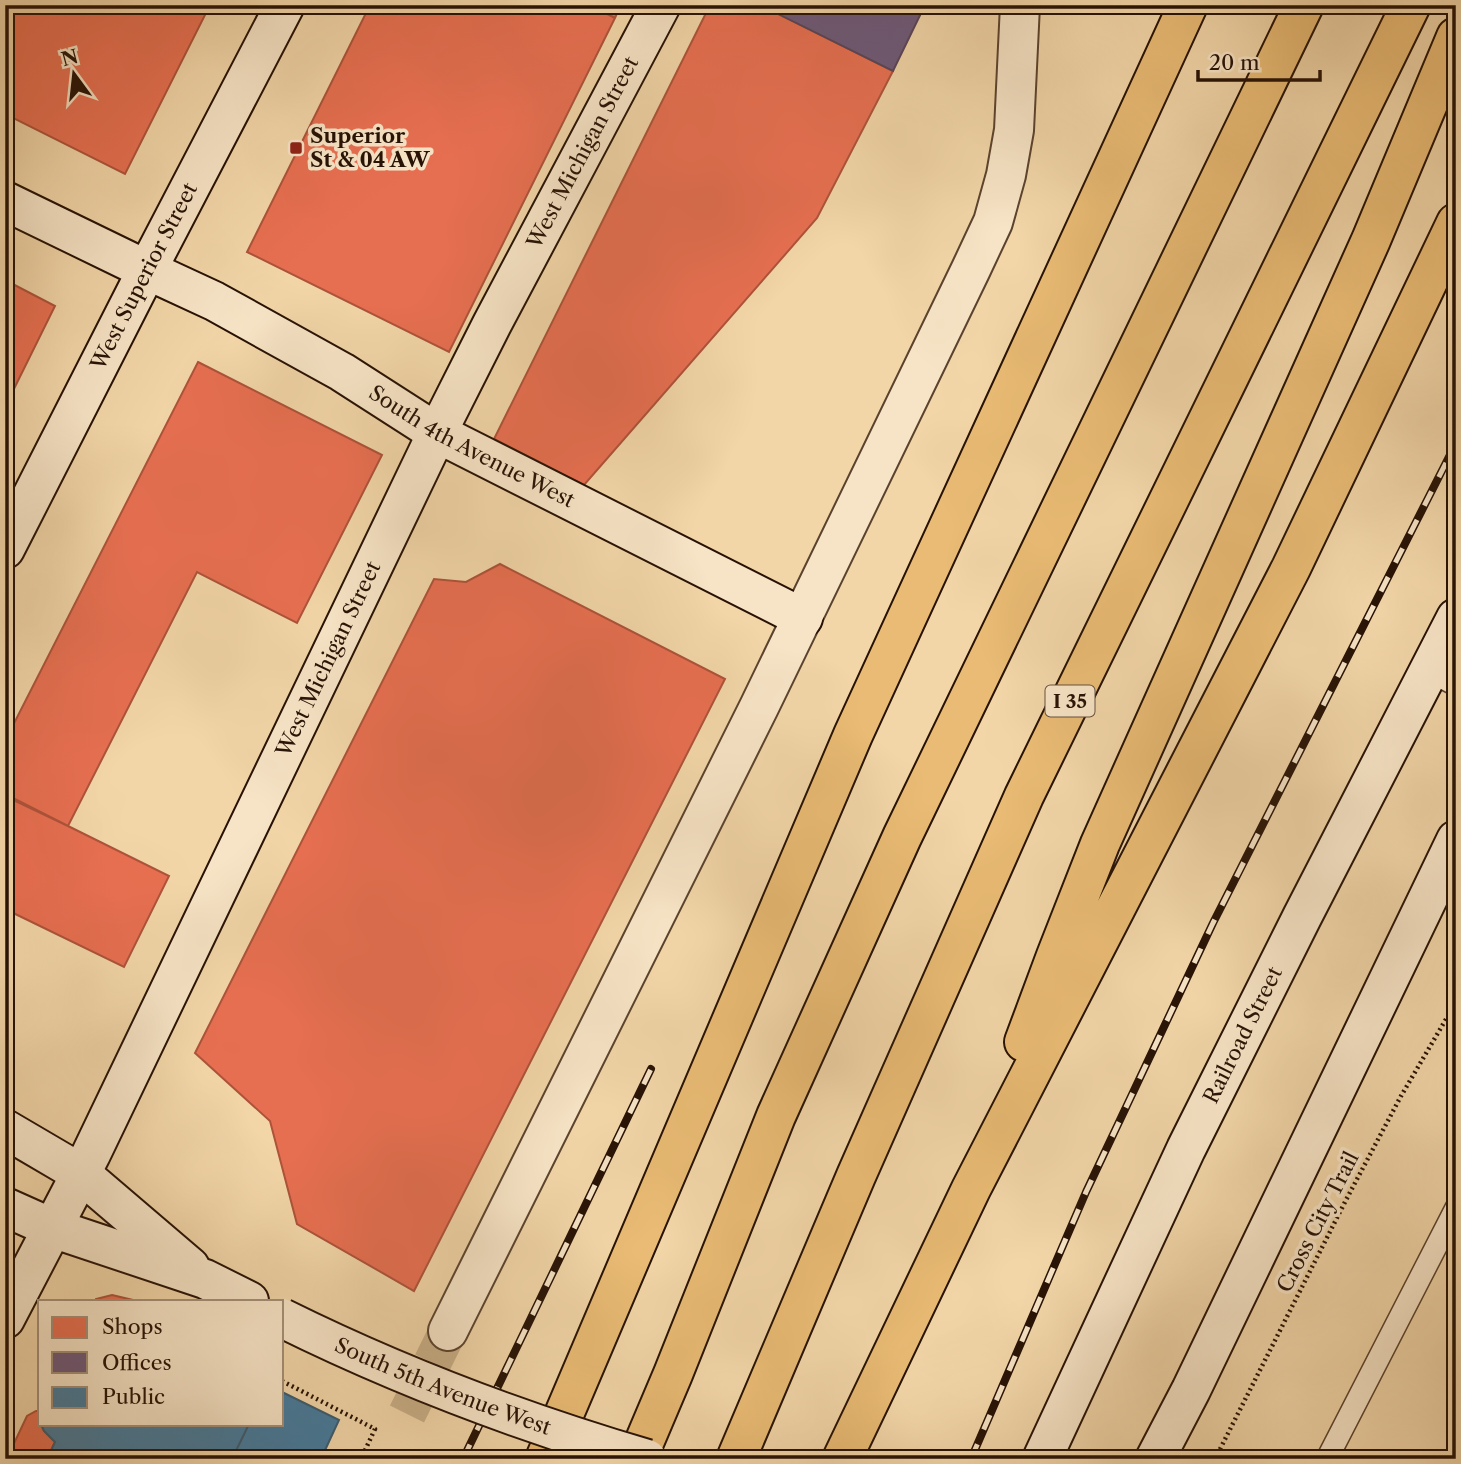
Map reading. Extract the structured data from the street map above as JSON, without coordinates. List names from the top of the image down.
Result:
{
  "streets": {
    "highway": ["I 35"],
    "street": [
      "West Michigan Street",
      "West Superior Street",
      "South 4th Avenue West",
      "Railroad Street",
      "South 5th Avenue West"
    ],
    "path": ["Cross City Trail"]
  },
  "crossings": [
    ["West Michigan Street", "South 4th Avenue West"],
    ["West Superior Street", "South 4th Avenue West"]
  ],
  "places": {
    "transit": ["Superior St & 04 AW"]
  },
  "legend": ["Shops", "Offices", "Public"],
  "scale_bar": "20 m",
  "north": "top"
}
